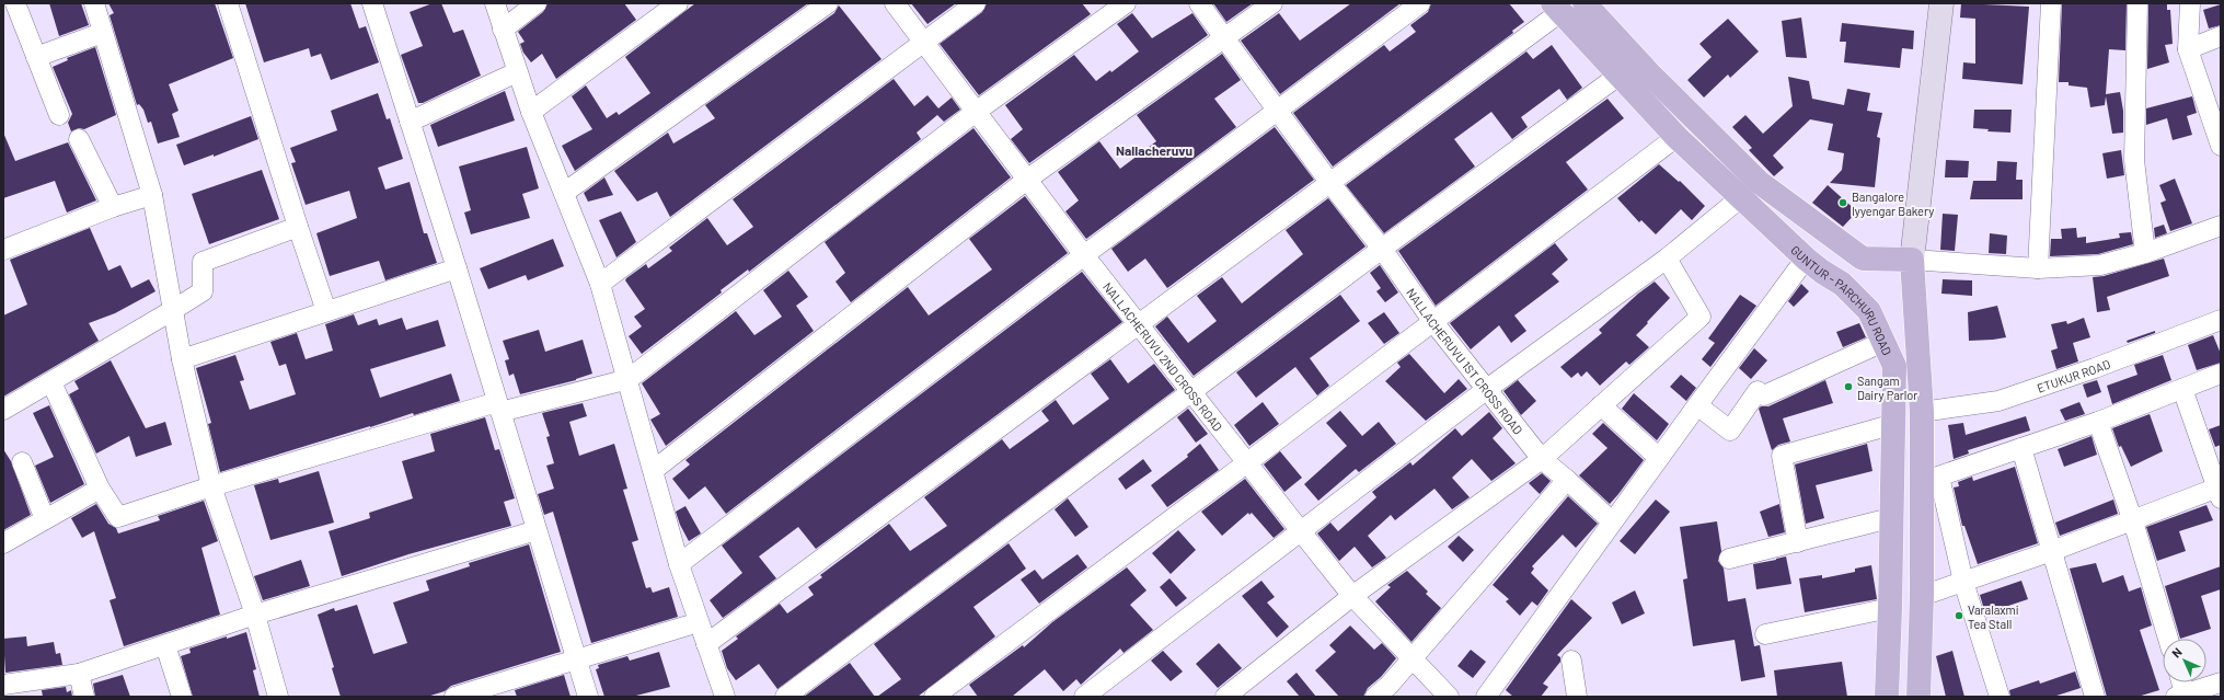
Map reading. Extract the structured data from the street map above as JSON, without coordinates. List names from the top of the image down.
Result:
{
  "streets": {
    "main road": ["GUNTUR - PARCHURU ROAD"],
    "street": ["NALLACHERUVU 2ND CROSS ROAD", "NALLACHERUVU 1ST CROSS ROAD", "ETUKUR ROAD"]
  },
  "districts": ["Nallacheruvu"],
  "places": ["Bangalore Iyyengar Bakery", "Sangam Dairy Parlor", "Varalaxmi Tea Stall"],
  "north": "top left"
}
